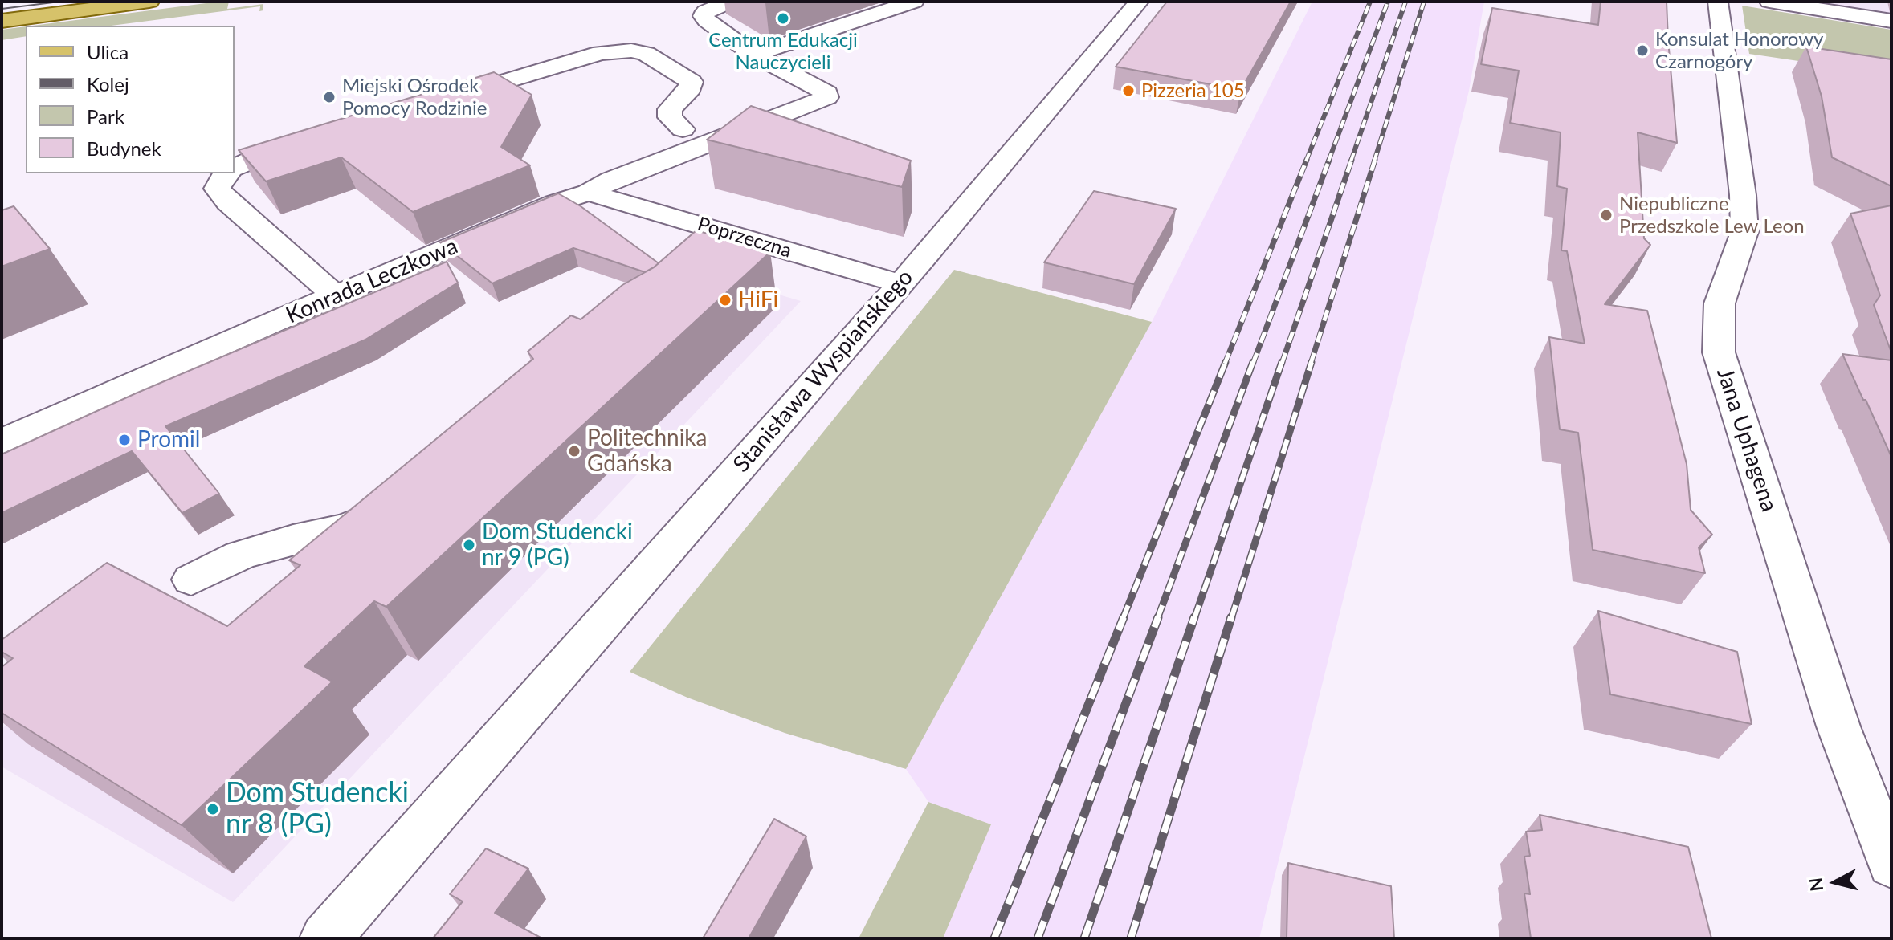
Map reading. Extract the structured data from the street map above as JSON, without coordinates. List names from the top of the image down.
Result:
{
  "streets": {
    "street": [
      "Poprzeczna",
      "Konrada Leczkowa",
      "Stanisława Wyspiańskiego",
      "Jana Uphagena"
    ]
  },
  "crossings": [
    ["Poprzeczna", "Konrada Leczkowa"],
    ["Poprzeczna", "Stanisława Wyspiańskiego"]
  ],
  "places": [
    "Centrum Edukacji Nauczycieli",
    "Konsulat Honorowy Czarnogóry",
    "Pizzeria 105",
    "Miejski Ośrodek Pomocy Rodzinie",
    "Niepubliczne Przedszkole Lew Leon",
    "HiFi",
    "Promil",
    "Politechnika Gdańska",
    "Dom Studencki nr 9 (PG)",
    "Dom Studencki nr 8 (PG)"
  ],
  "legend": [
    "Ulica",
    "Kolej",
    "Park",
    "Budynek"
  ],
  "north": "left"
}
